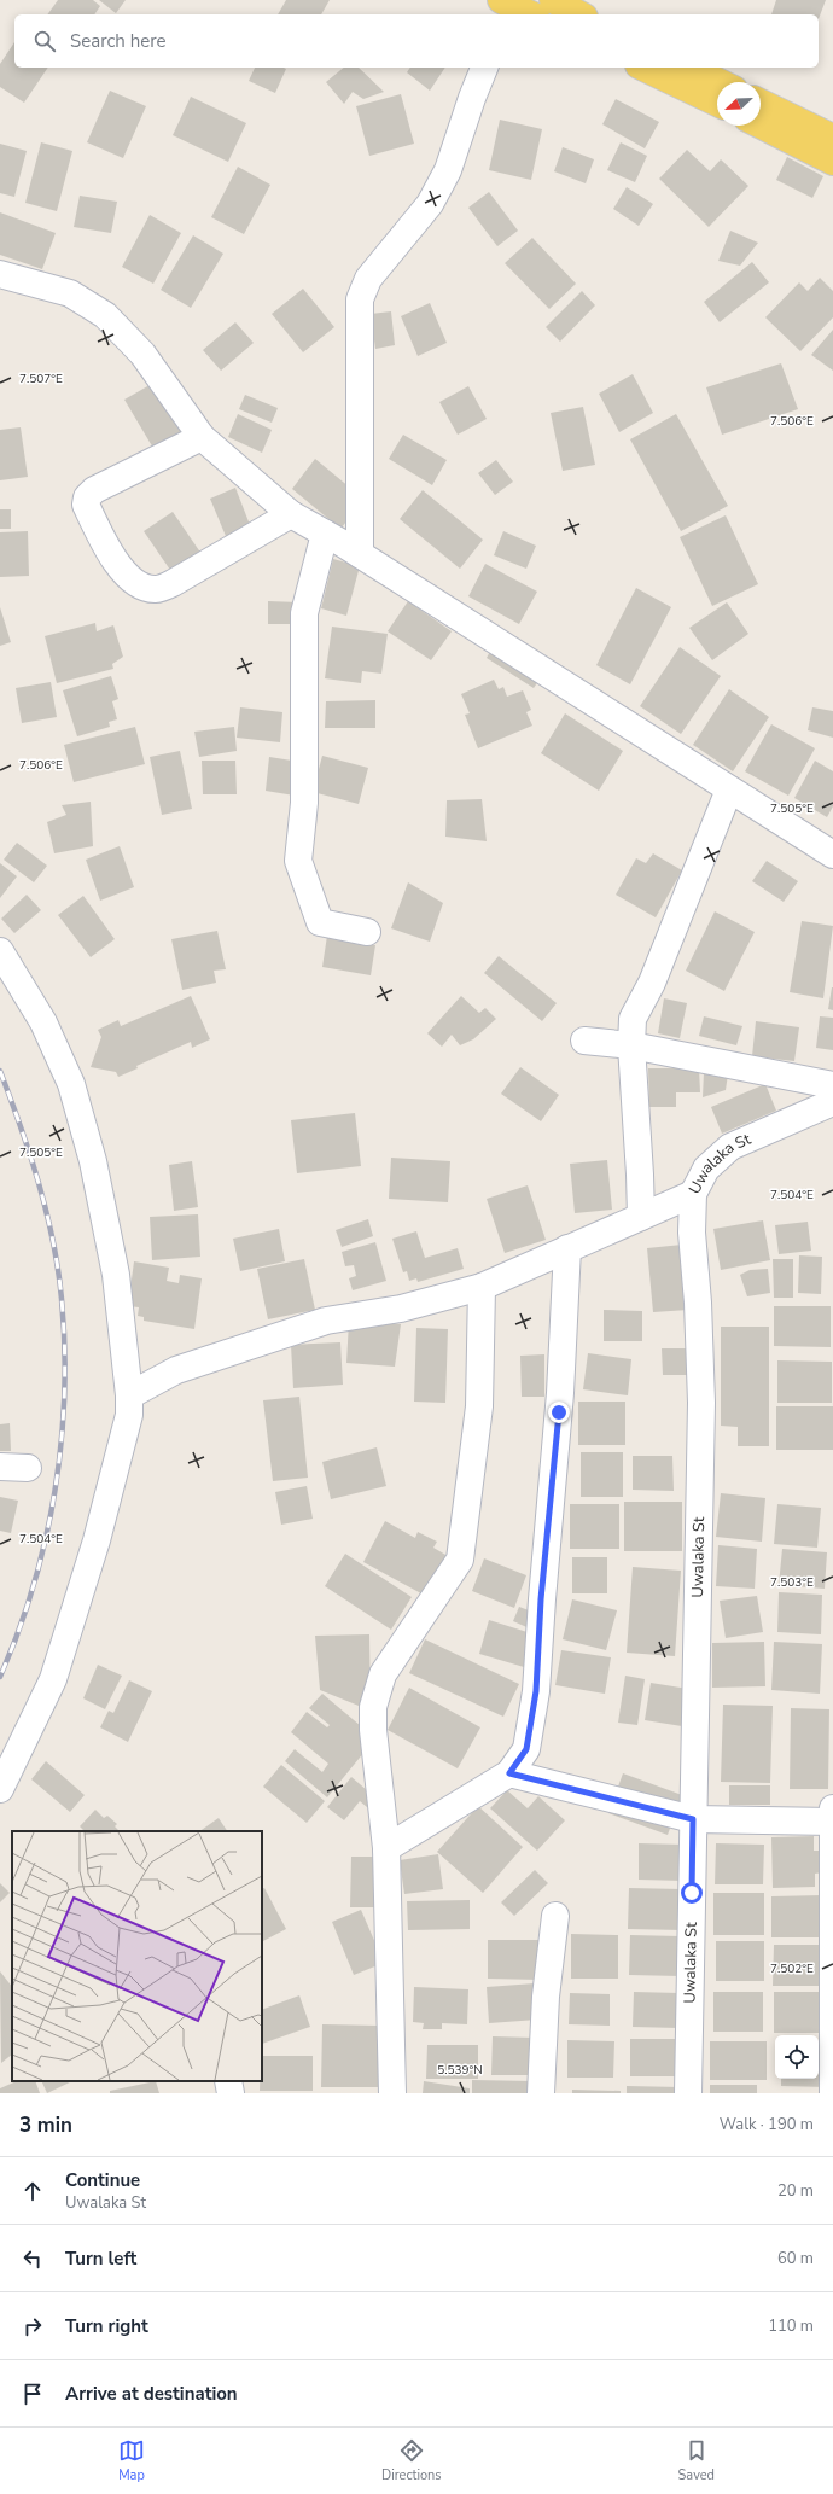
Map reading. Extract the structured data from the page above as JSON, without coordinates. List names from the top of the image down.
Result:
{
  "streets": {
    "street": ["Uwalaka St"]
  },
  "north": "bottom left",
  "page": {
    "search": "Search here",
    "heading": ["3 min", "Walk · 190 m"],
    "list": [
      ["Continue", "Uwalaka St", "20 m"],
      ["Turn left", "60 m"],
      ["Turn right", "110 m"],
      "Arrive at destination"
    ],
    "nav": ["Map", "Directions", "Saved"]
  },
  "coordinates": [
    "7.507°E",
    "7.506°E",
    "7.505°E",
    "7.504°E",
    "7.503°E",
    "7.502°E",
    "5.539°N"
  ]
}
